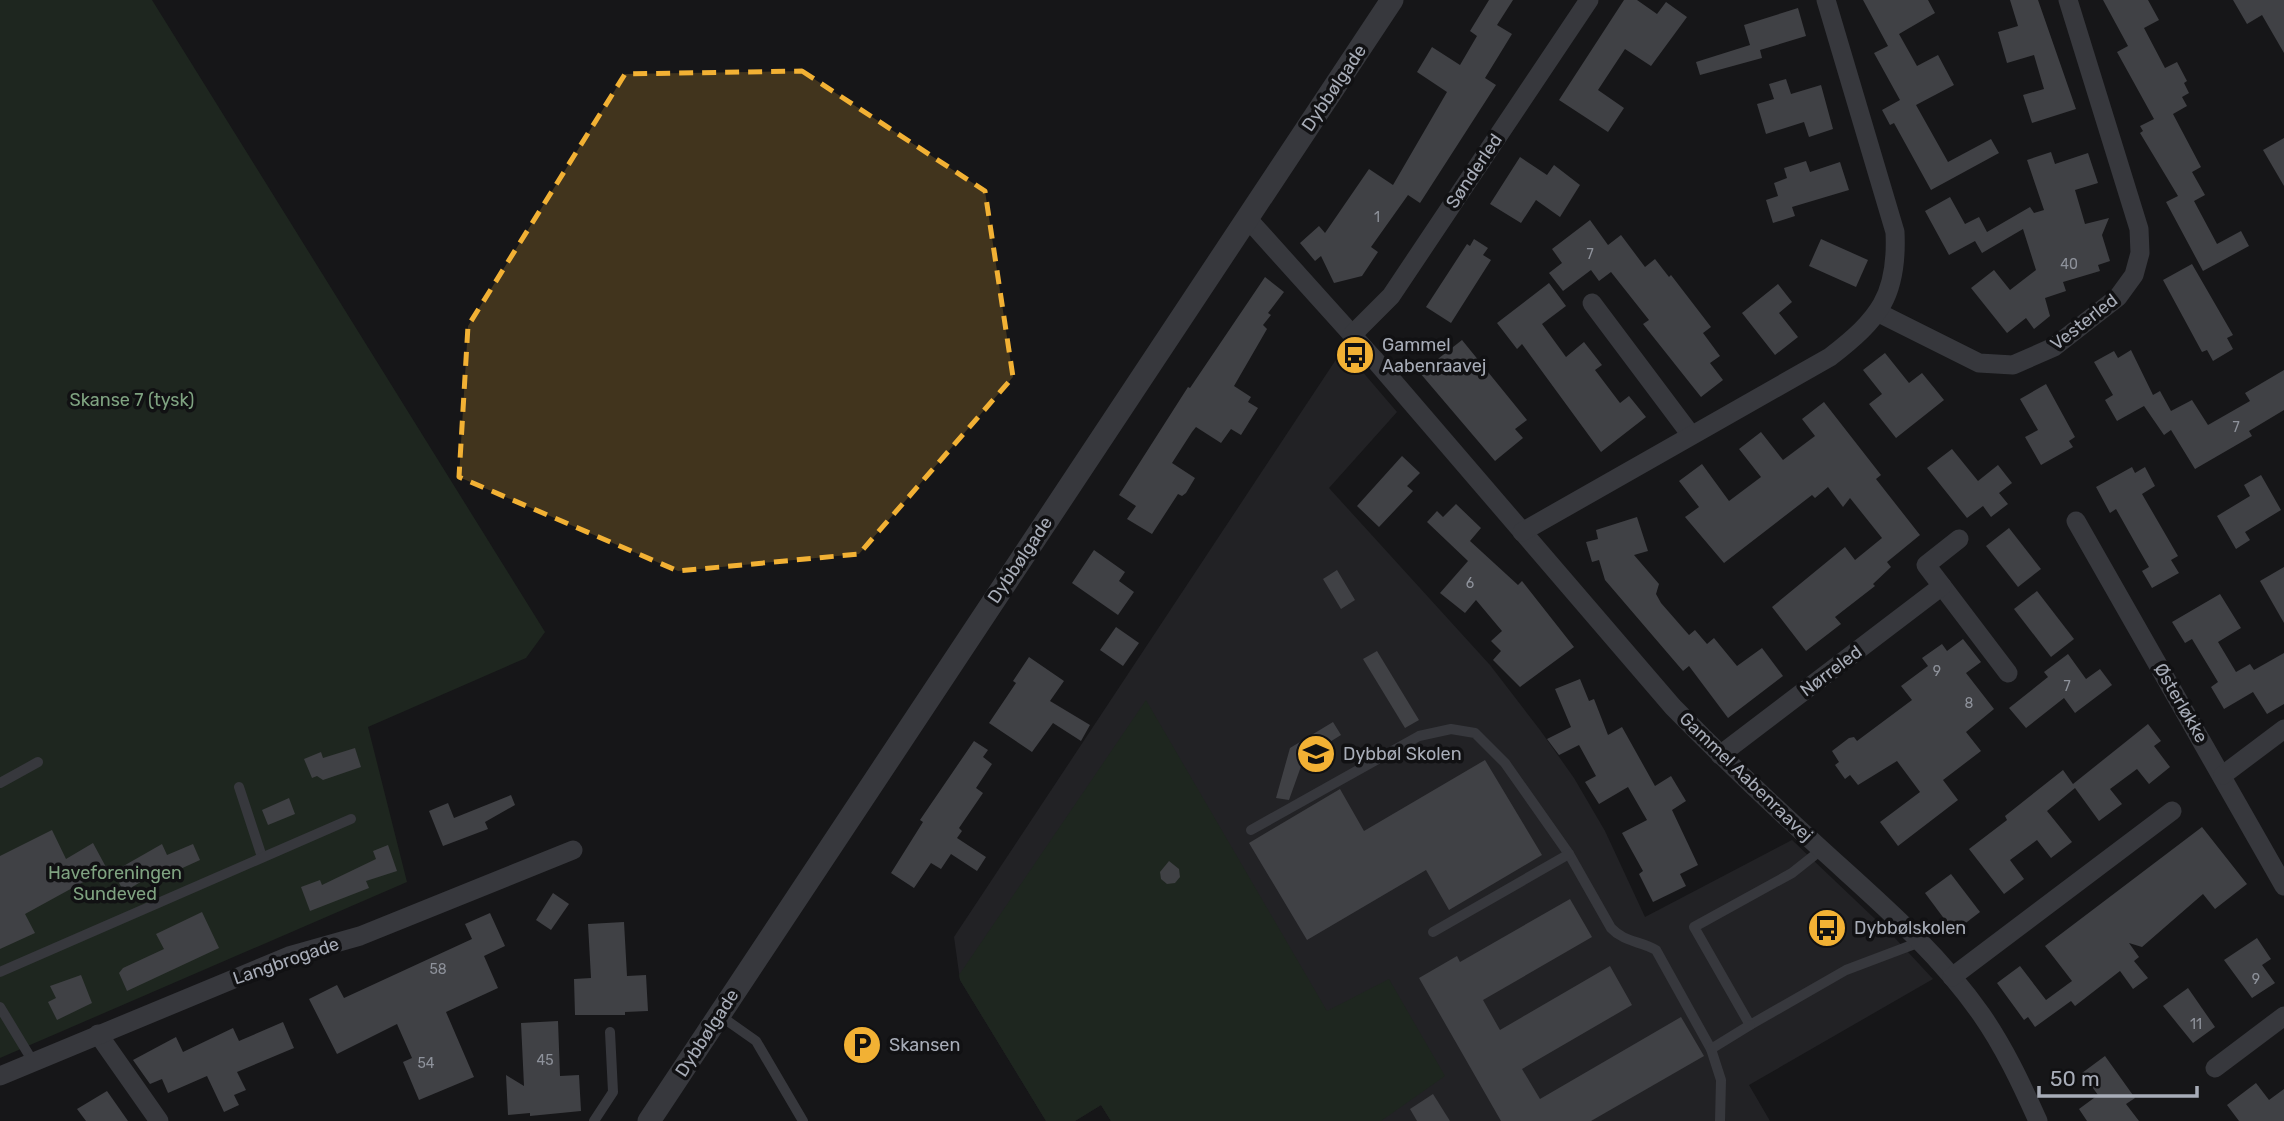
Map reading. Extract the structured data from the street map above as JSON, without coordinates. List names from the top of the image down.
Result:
{
  "streets": {
    "street": [
      "Dybbølgade",
      "Sønderled",
      "Vesterled",
      "Nørreled",
      "Østerløkke",
      "Gammel Aabenraavej",
      "Langbrogade"
    ]
  },
  "crossings": [
    ["Dybbølgade", "Gammel Aabenraavej"],
    ["Sønderled", "Gammel Aabenraavej"],
    ["Nørreled", "Gammel Aabenraavej"]
  ],
  "parks": ["Skanse 7 (tysk)", "Haveforeningen Sundeved"],
  "places": {
    "bus stop": ["Gammel Aabenraavej", "Dybbølskolen"],
    "school or university": ["Dybbøl Skolen"],
    "parking": ["Skansen"]
  },
  "house_numbers": [
    "1",
    "7",
    "40",
    "7",
    "6",
    "9",
    "7",
    "8",
    "58",
    "9",
    "11",
    "45",
    "54"
  ],
  "scale_bar": "50 m"
}
